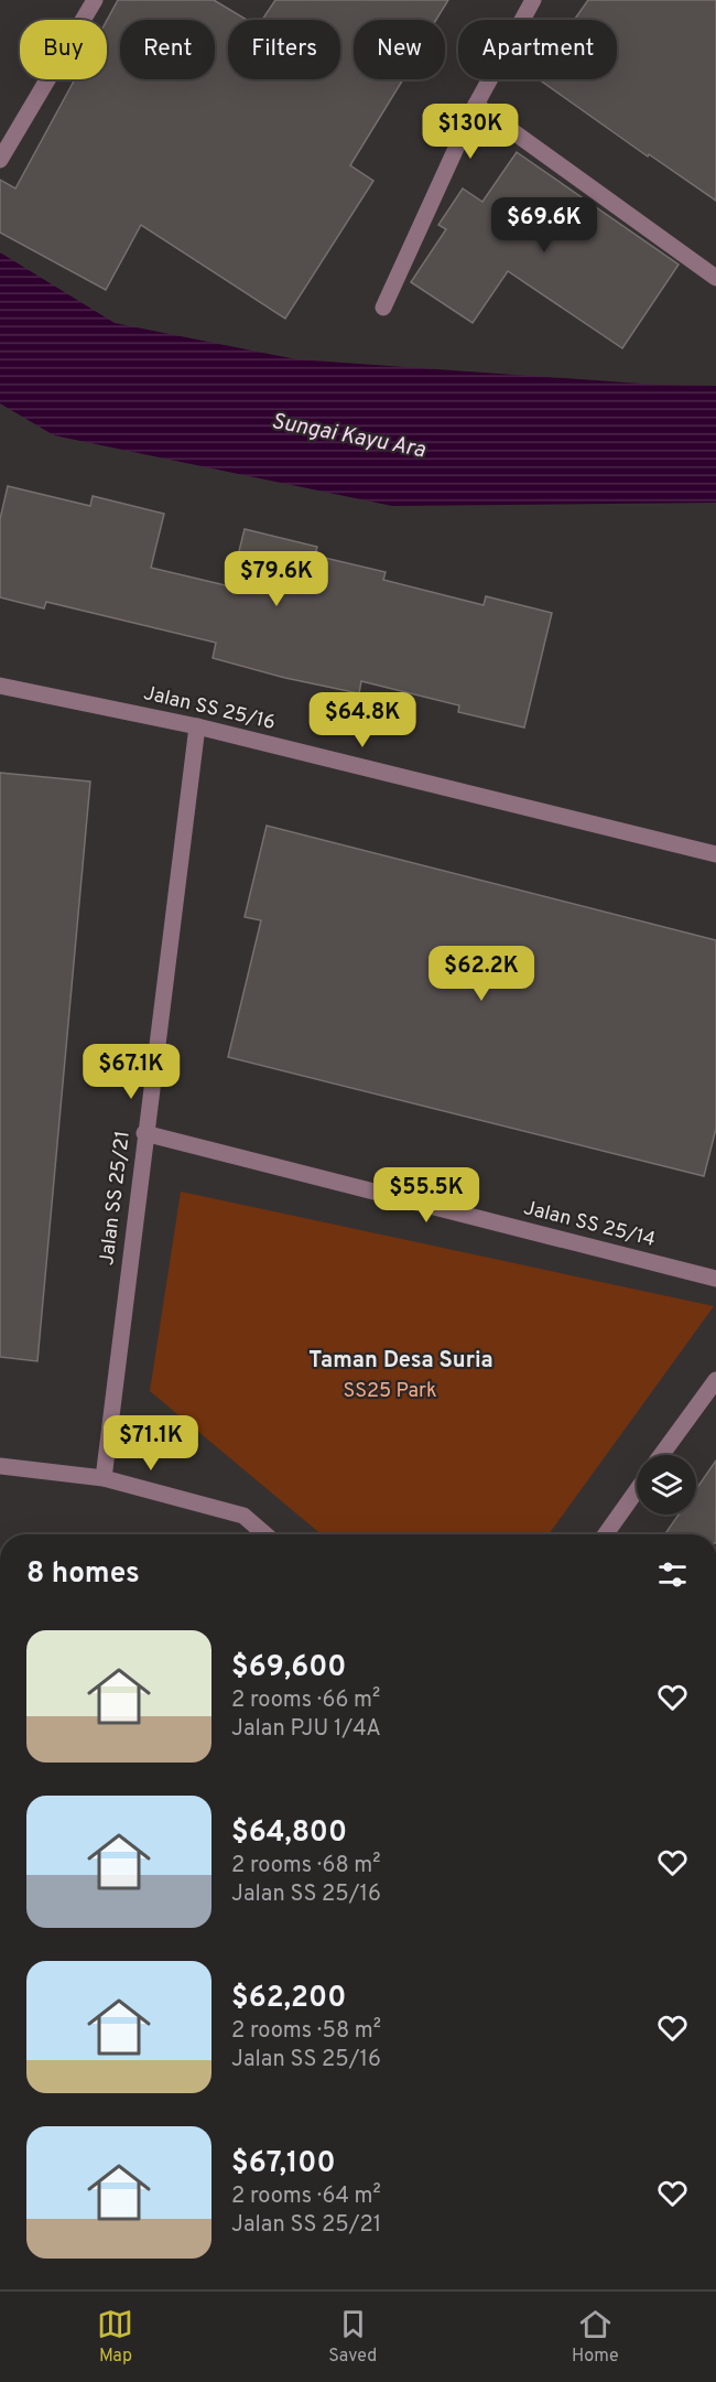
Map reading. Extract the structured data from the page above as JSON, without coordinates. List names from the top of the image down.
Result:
{
  "streets": {
    "street": ["Jalan SS 25/16", "Jalan SS 25/21", "Jalan SS 25/14"]
  },
  "crossings": [
    ["Jalan SS 25/16", "Jalan SS 25/21"],
    ["Jalan SS 25/21", "Jalan SS 25/14"]
  ],
  "districts": ["Taman Desa Suria"],
  "water": ["Sungai Kayu Ara"],
  "parks": ["SS25 Park"],
  "page": {
    "chip": [
      "Buy",
      "Rent",
      "Filters",
      "New",
      "Apartment"
    ],
    "price": [
      "$130K",
      "$69.6K",
      "$79.6K",
      "$64.8K",
      "$62.2K",
      "$67.1K",
      "$55.5K",
      "$71.1K"
    ],
    "heading": "8 homes",
    "list": [
      {
        "name": "$69,600",
        "note": "2 rooms · 66 m² · Jalan PJU 1/4A"
      },
      {
        "name": "$64,800",
        "note": "2 rooms · 68 m² · Jalan SS 25/16"
      },
      {
        "name": "$62,200",
        "note": "2 rooms · 58 m² · Jalan SS 25/16"
      },
      {
        "name": "$67,100",
        "note": "2 rooms · 64 m² · Jalan SS 25/21"
      }
    ],
    "tabs": ["Map", "Saved", "Home"]
  }
}
